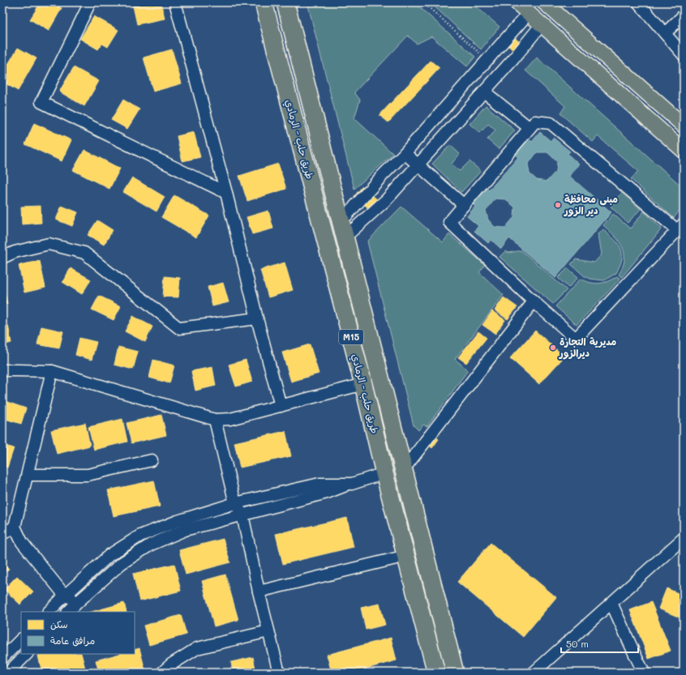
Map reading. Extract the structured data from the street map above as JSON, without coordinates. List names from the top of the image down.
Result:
{
  "streets": {
    "highway": ["طريق حلب - الرمادي", "M15"]
  },
  "places": ["مبنى محافظة دير الزور", "مديرية التجارة ديرالزور"],
  "legend": ["سكن", "مرافق عامة"],
  "scale_bar": "50 m"
}
